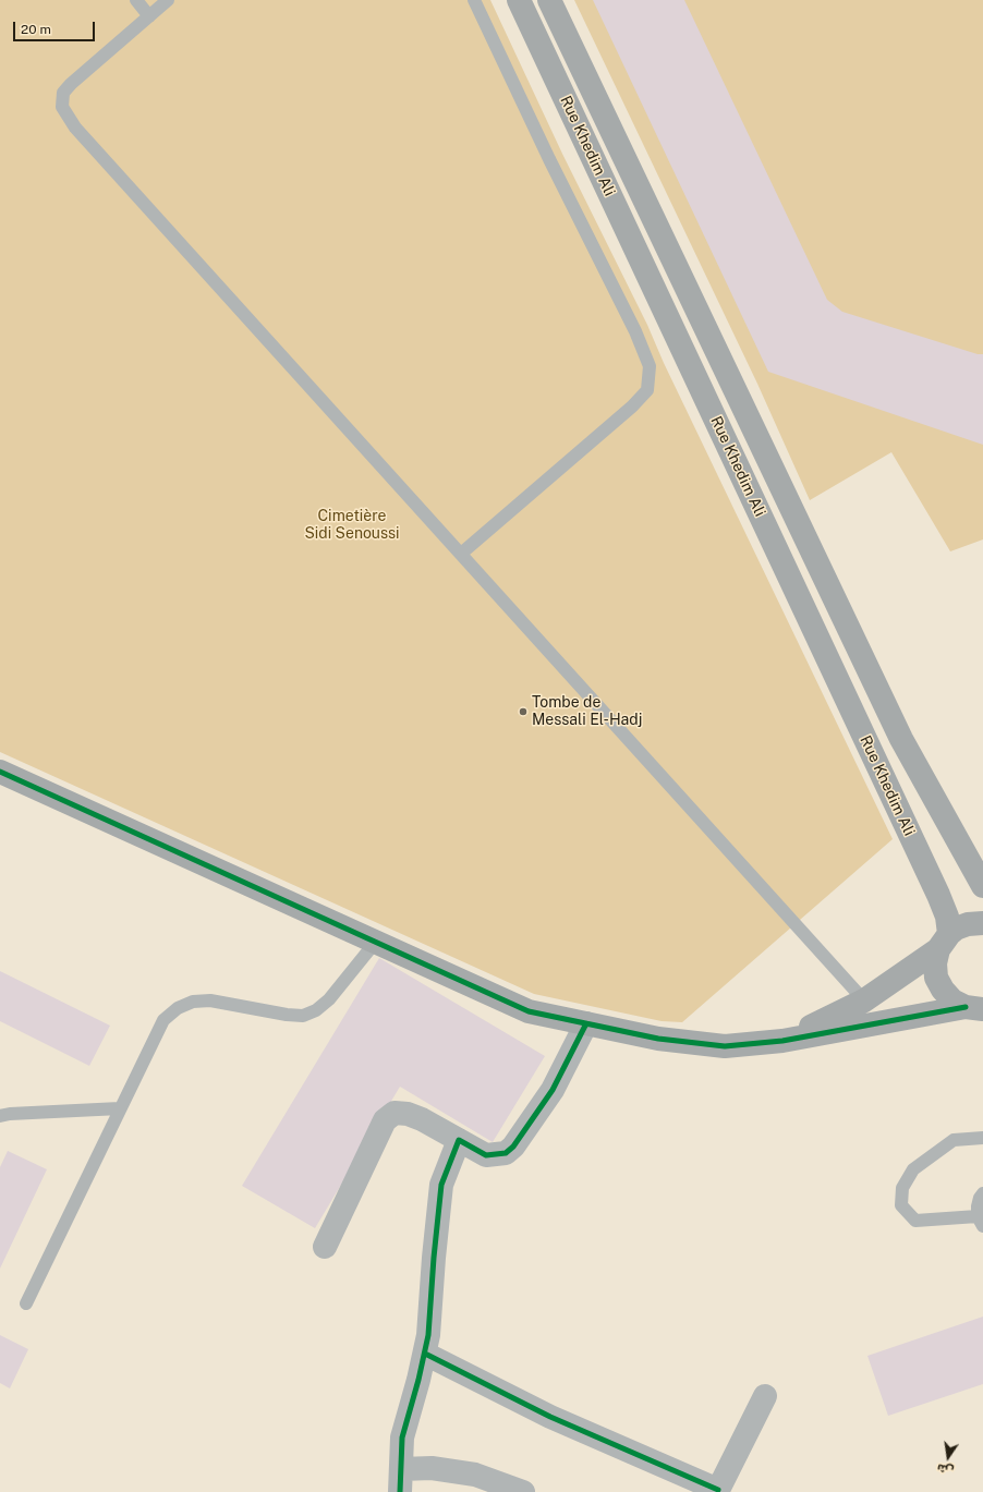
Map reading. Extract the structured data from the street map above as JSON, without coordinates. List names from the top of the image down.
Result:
{
  "streets": {
    "main road": ["Rue Khedim Ali"]
  },
  "parks": ["Cimetière Sidi Senoussi"],
  "places": ["Tombe de Messali El-Hadj"],
  "scale_bar": "20 m",
  "north": "bottom"
}
